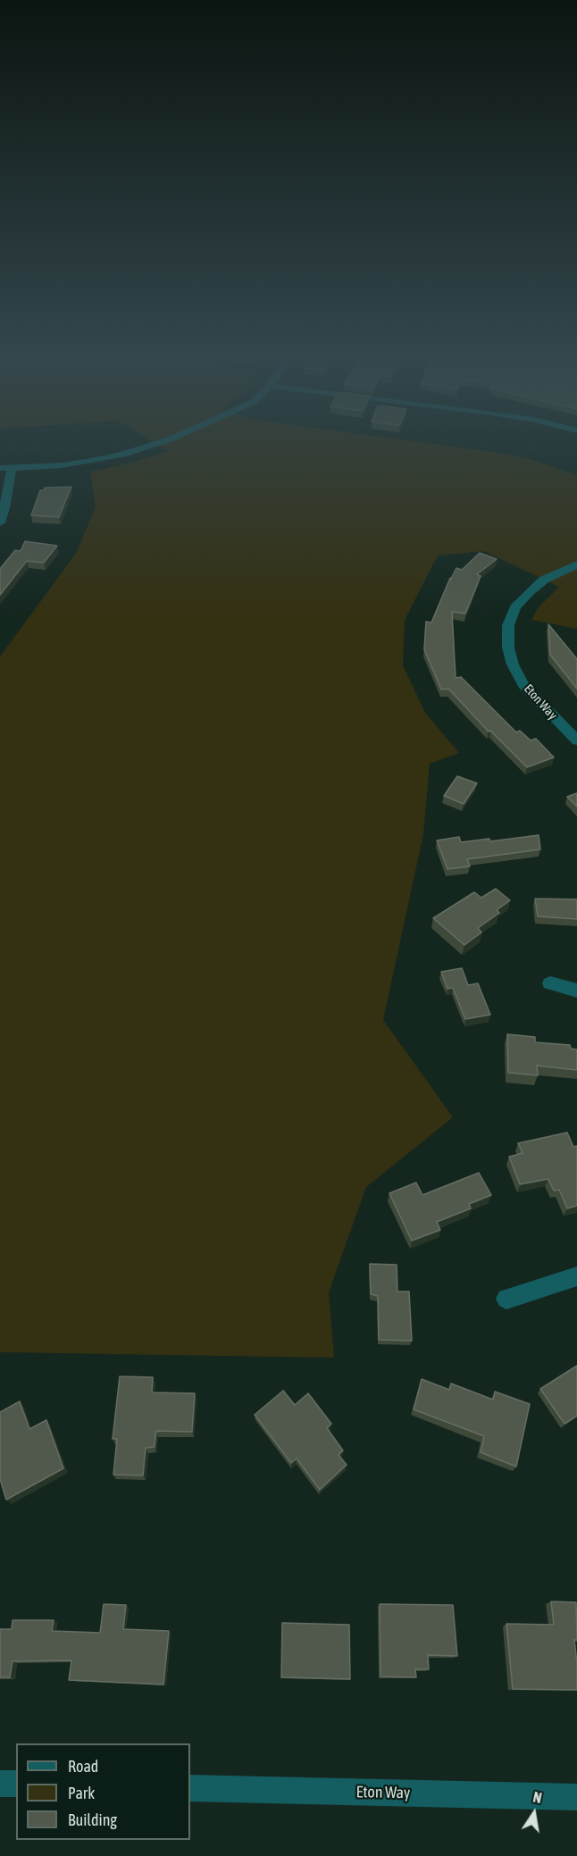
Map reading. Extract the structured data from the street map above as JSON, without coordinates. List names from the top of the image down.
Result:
{
  "streets": {
    "street": ["Eton Way"]
  },
  "legend": ["Road", "Park", "Building"],
  "north": "top"
}
